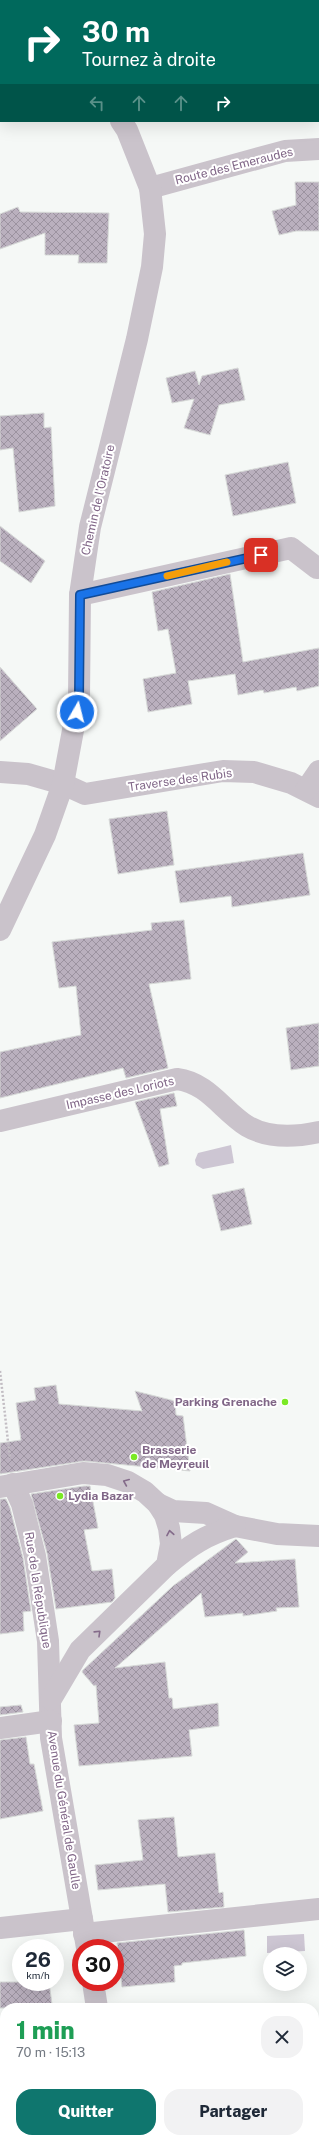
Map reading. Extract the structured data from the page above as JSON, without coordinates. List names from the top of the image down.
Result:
{
  "streets": {
    "street": [
      "Route des Emeraudes",
      "Chemin de l'Oratoire",
      "Traverse des Rubis",
      "Impasse des Loriots",
      "Rue de la République",
      "Avenue du Général de Gaulle"
    ]
  },
  "crossings": [
    ["Route des Emeraudes", "Chemin de l'Oratoire"],
    ["Chemin de l'Oratoire", "Traverse des Rubis"],
    ["Rue de la République", "Avenue du Général de Gaulle"]
  ],
  "places": ["Parking Grenache", "Brasserie de Meyreuil", "Lydia Bazar"],
  "page": {
    "turn": ["30 m", "Tournez à droite"],
    "speed": "26 km/h",
    "limit": "30",
    "heading": ["1 min", "70 m · 15:13"],
    "buttons": ["Quitter", "Partager"]
  }
}
